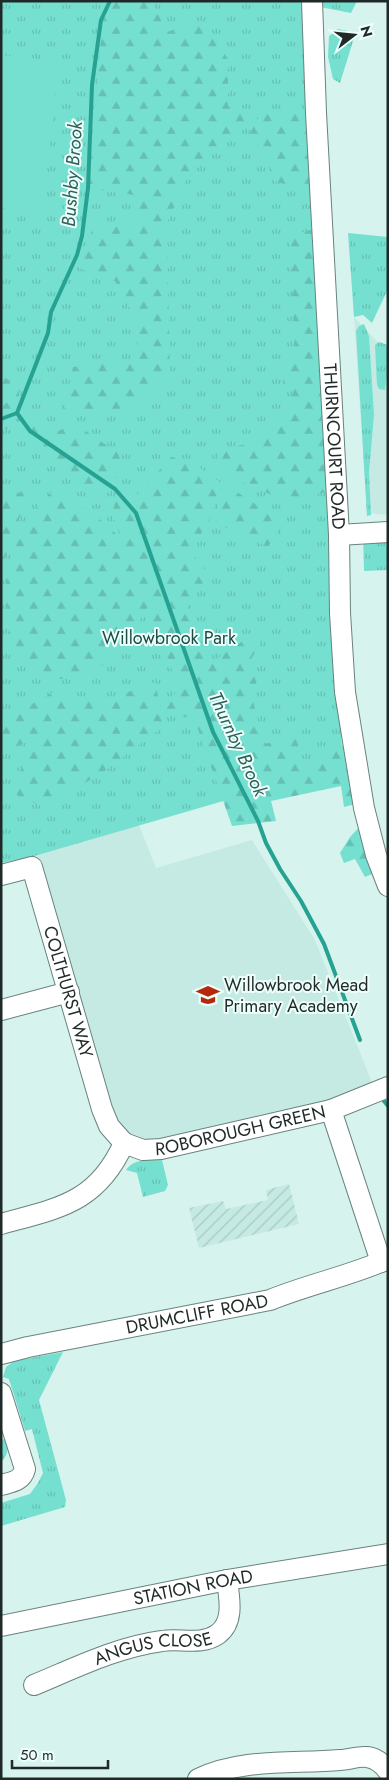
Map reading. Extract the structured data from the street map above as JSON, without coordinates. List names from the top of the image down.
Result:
{
  "streets": {
    "street": [
      "THURNCOURT ROAD",
      "COLTHURST WAY",
      "ROBOROUGH GREEN",
      "DRUMCLIFF ROAD",
      "STATION ROAD",
      "ANGUS CLOSE"
    ]
  },
  "crossings": [
    ["COLTHURST WAY", "ROBOROUGH GREEN"],
    ["STATION ROAD", "ANGUS CLOSE"]
  ],
  "water": ["Bushby Brook", "Thurnby Brook"],
  "parks": ["Willowbrook Park"],
  "places": {
    "school or university": ["Willowbrook Mead Primary Academy"]
  },
  "scale_bar": "50 m",
  "north": "right"
}
